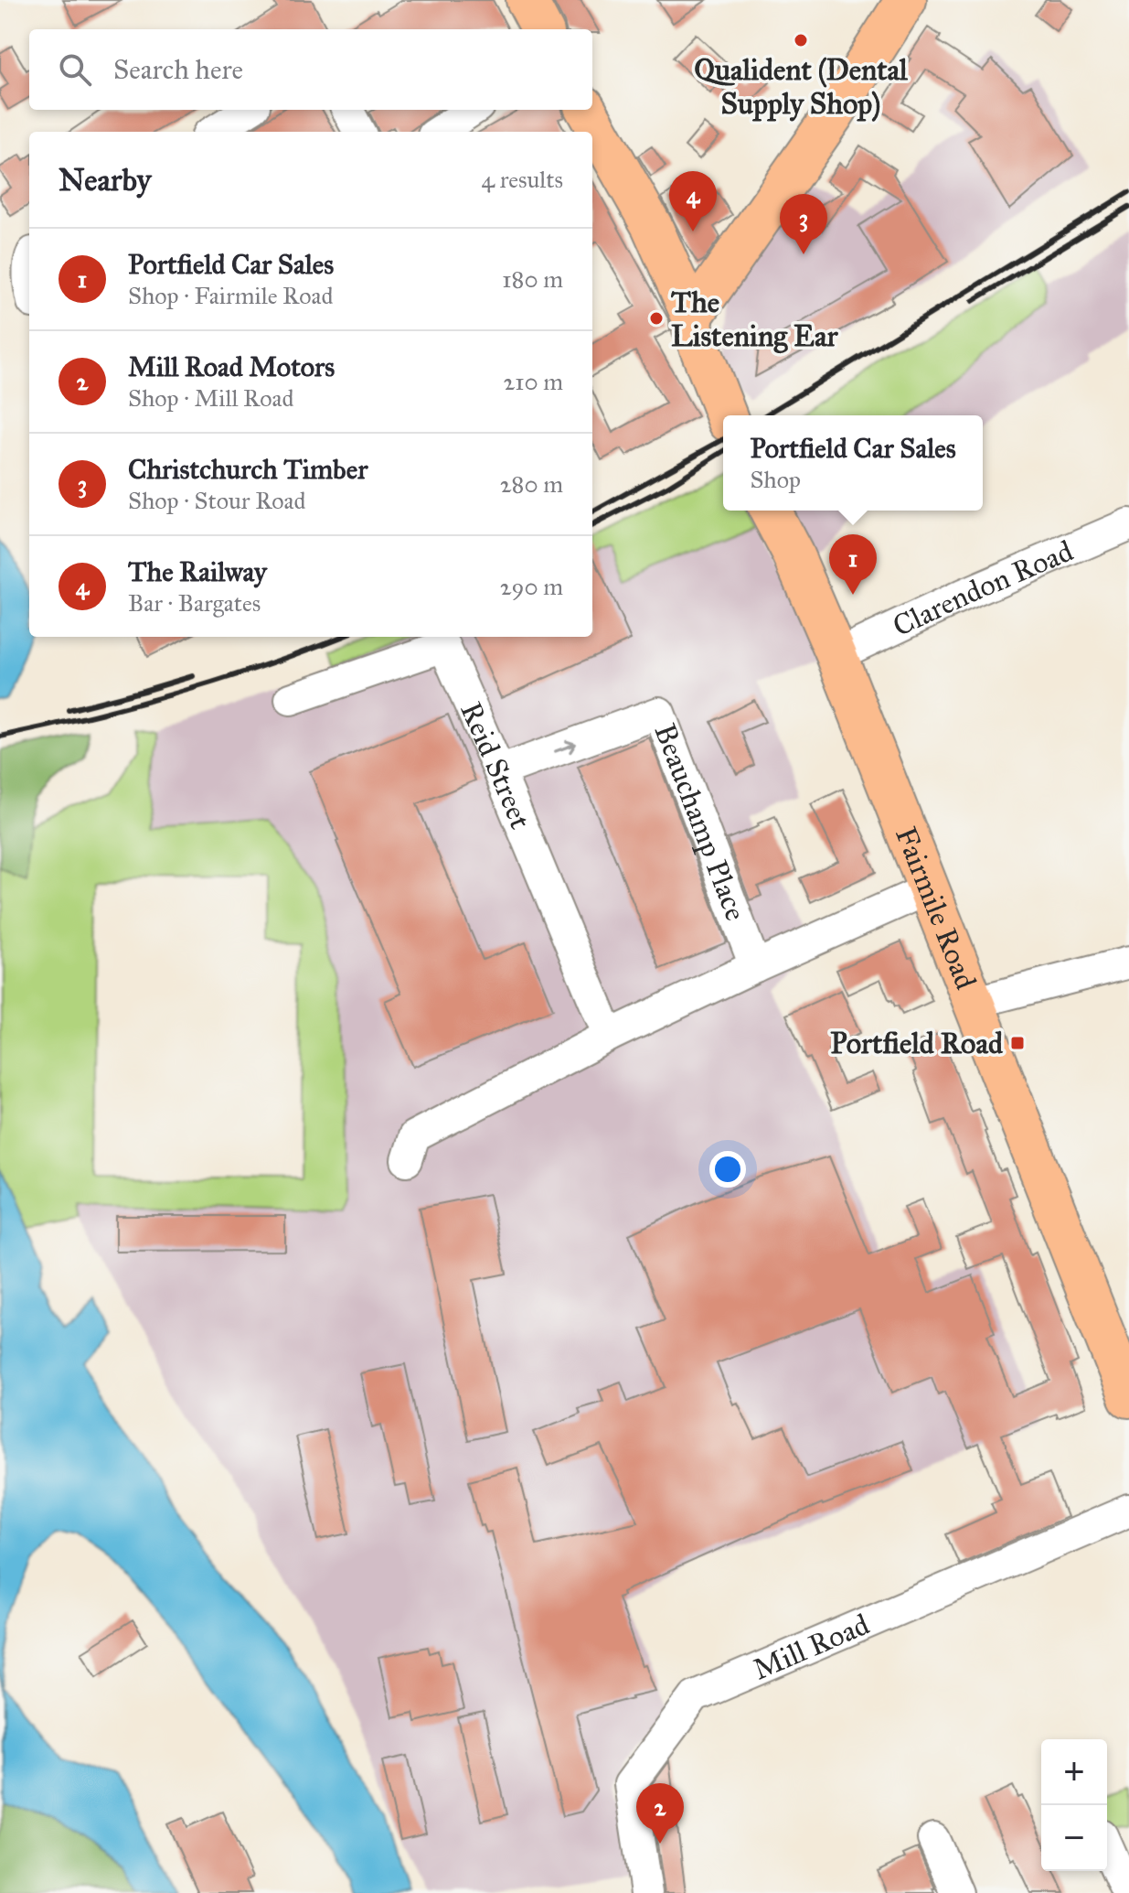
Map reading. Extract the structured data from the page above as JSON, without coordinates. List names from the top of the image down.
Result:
{
  "streets": {
    "main road": ["Fairmile Road"],
    "street": [
      "Clarendon Road",
      "Reid Street",
      "Beauchamp Place",
      "Mill Road"
    ]
  },
  "crossings": [
    ["Clarendon Road", "Fairmile Road"],
    ["Reid Street", "Beauchamp Place"]
  ],
  "places": {
    "other": ["Qualident (Dental Supply Shop)", "The Listening Ear"],
    "transit": ["Portfield Road"]
  },
  "page": {
    "search": "Search here",
    "heading": ["Nearby", "4 results"],
    "pins": [
      "4",
      "3",
      "1",
      "2"
    ],
    "list": [
      {
        "mark": "1",
        "name": "Portfield Car Sales",
        "note": "Shop · Fairmile Road",
        "value": "180 m"
      },
      {
        "mark": "2",
        "name": "Mill Road Motors",
        "note": "Shop · Mill Road",
        "value": "210 m"
      },
      {
        "mark": "3",
        "name": "Christchurch Timber",
        "note": "Shop · Stour Road",
        "value": "280 m"
      },
      {
        "mark": "4",
        "name": "The Railway",
        "note": "Bar · Bargates",
        "value": "290 m"
      }
    ],
    "popup": ["Portfield Car Sales", "Shop"],
    "map_buttons": ["+", "−"]
  }
}
